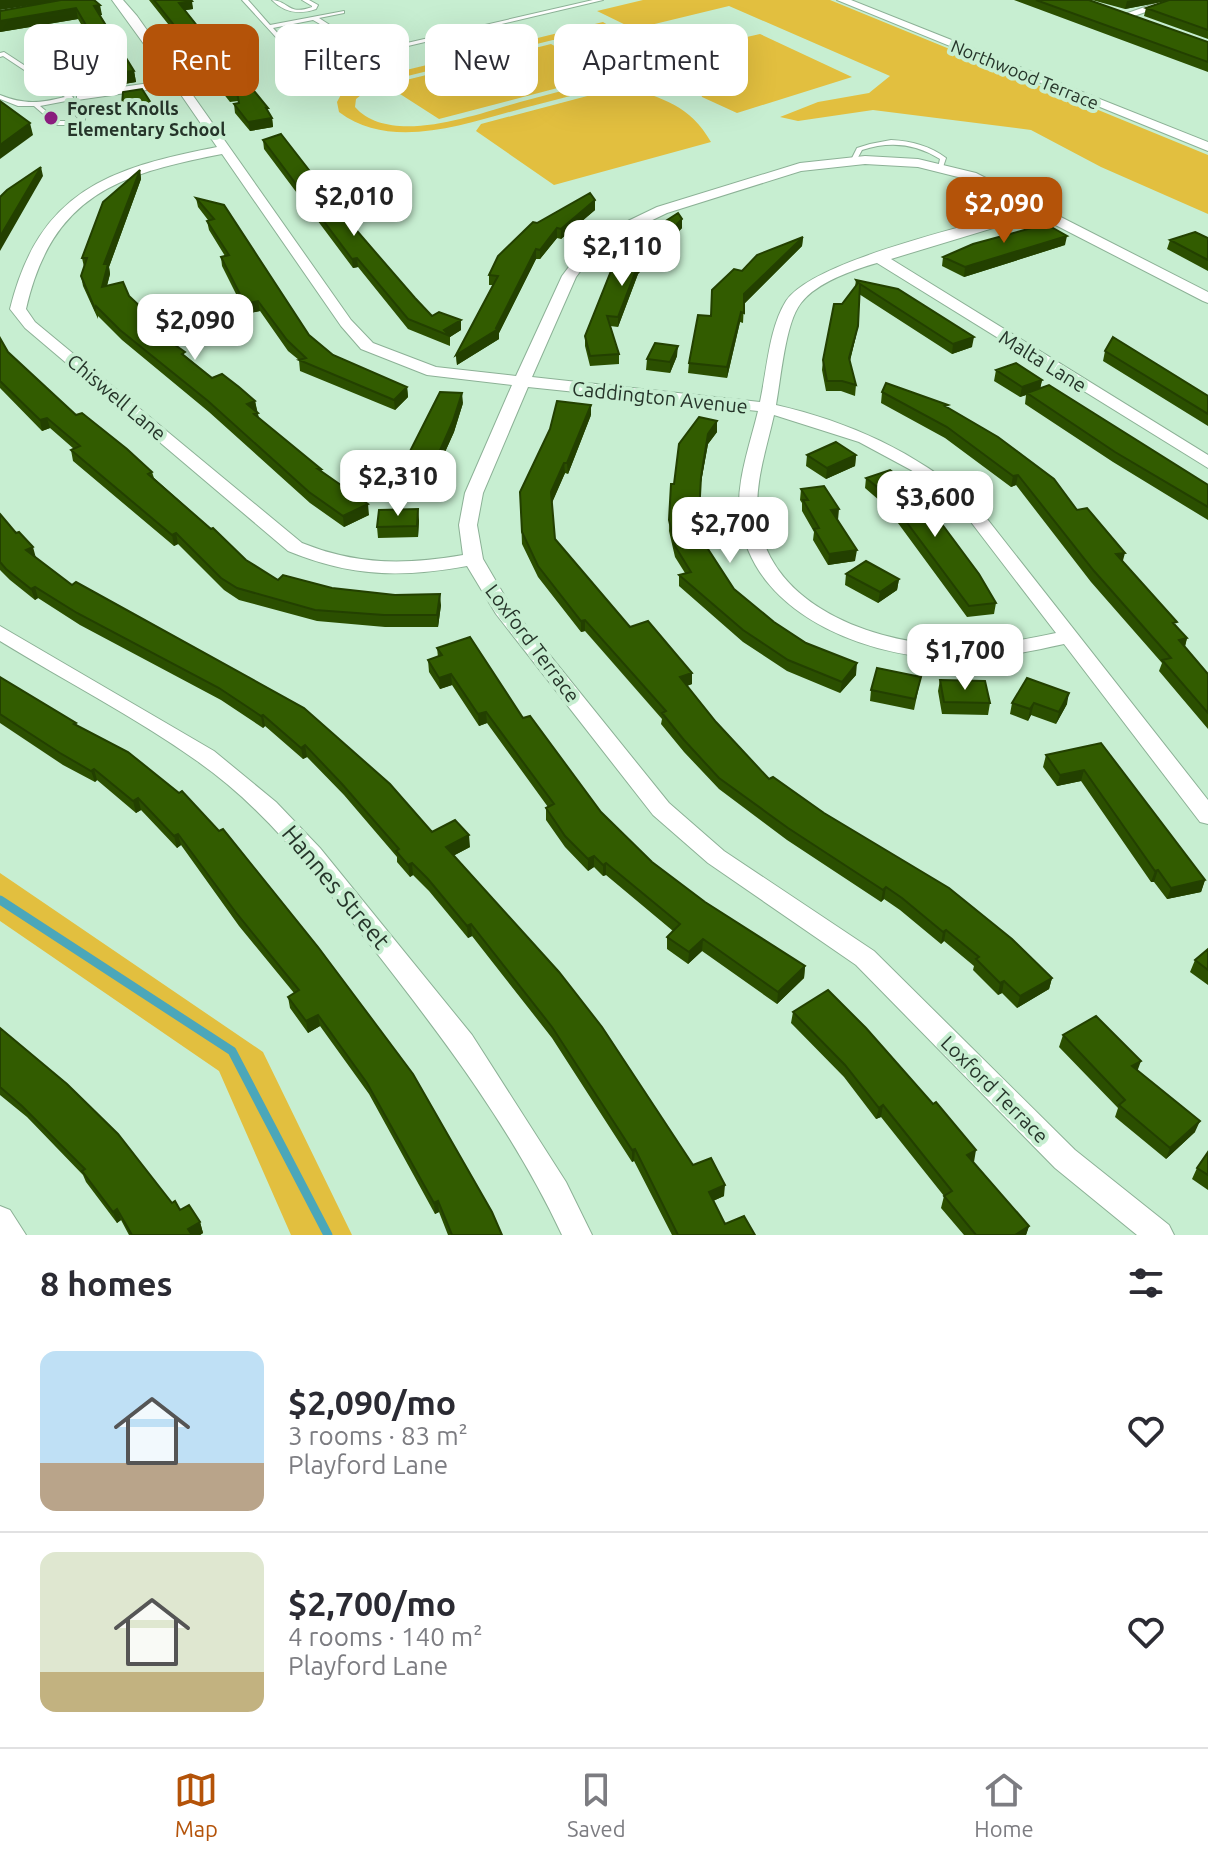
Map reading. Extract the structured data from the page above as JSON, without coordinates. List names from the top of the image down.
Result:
{
  "streets": {
    "street": [
      "Northwood Terrace",
      "Malta Lane",
      "Chiswell Lane",
      "Caddington Avenue",
      "Loxford Terrace",
      "Hannes Street"
    ]
  },
  "crossings": [
    ["Chiswell Lane", "Loxford Terrace"],
    ["Caddington Avenue", "Loxford Terrace"]
  ],
  "places": ["Forest Knolls Elementary School"],
  "page": {
    "chip": [
      "Buy",
      "Rent",
      "Filters",
      "New",
      "Apartment"
    ],
    "price": [
      "$2,010",
      "$2,090",
      "$2,110",
      "$2,090",
      "$2,310",
      "$3,600",
      "$2,700",
      "$1,700"
    ],
    "heading": "8 homes",
    "list": [
      {
        "name": "$2,090/mo",
        "note": "3 rooms · 83 m² · Playford Lane"
      },
      {
        "name": "$2,700/mo",
        "note": "4 rooms · 140 m² · Playford Lane"
      }
    ],
    "tabs": ["Map", "Saved", "Home"]
  }
}
